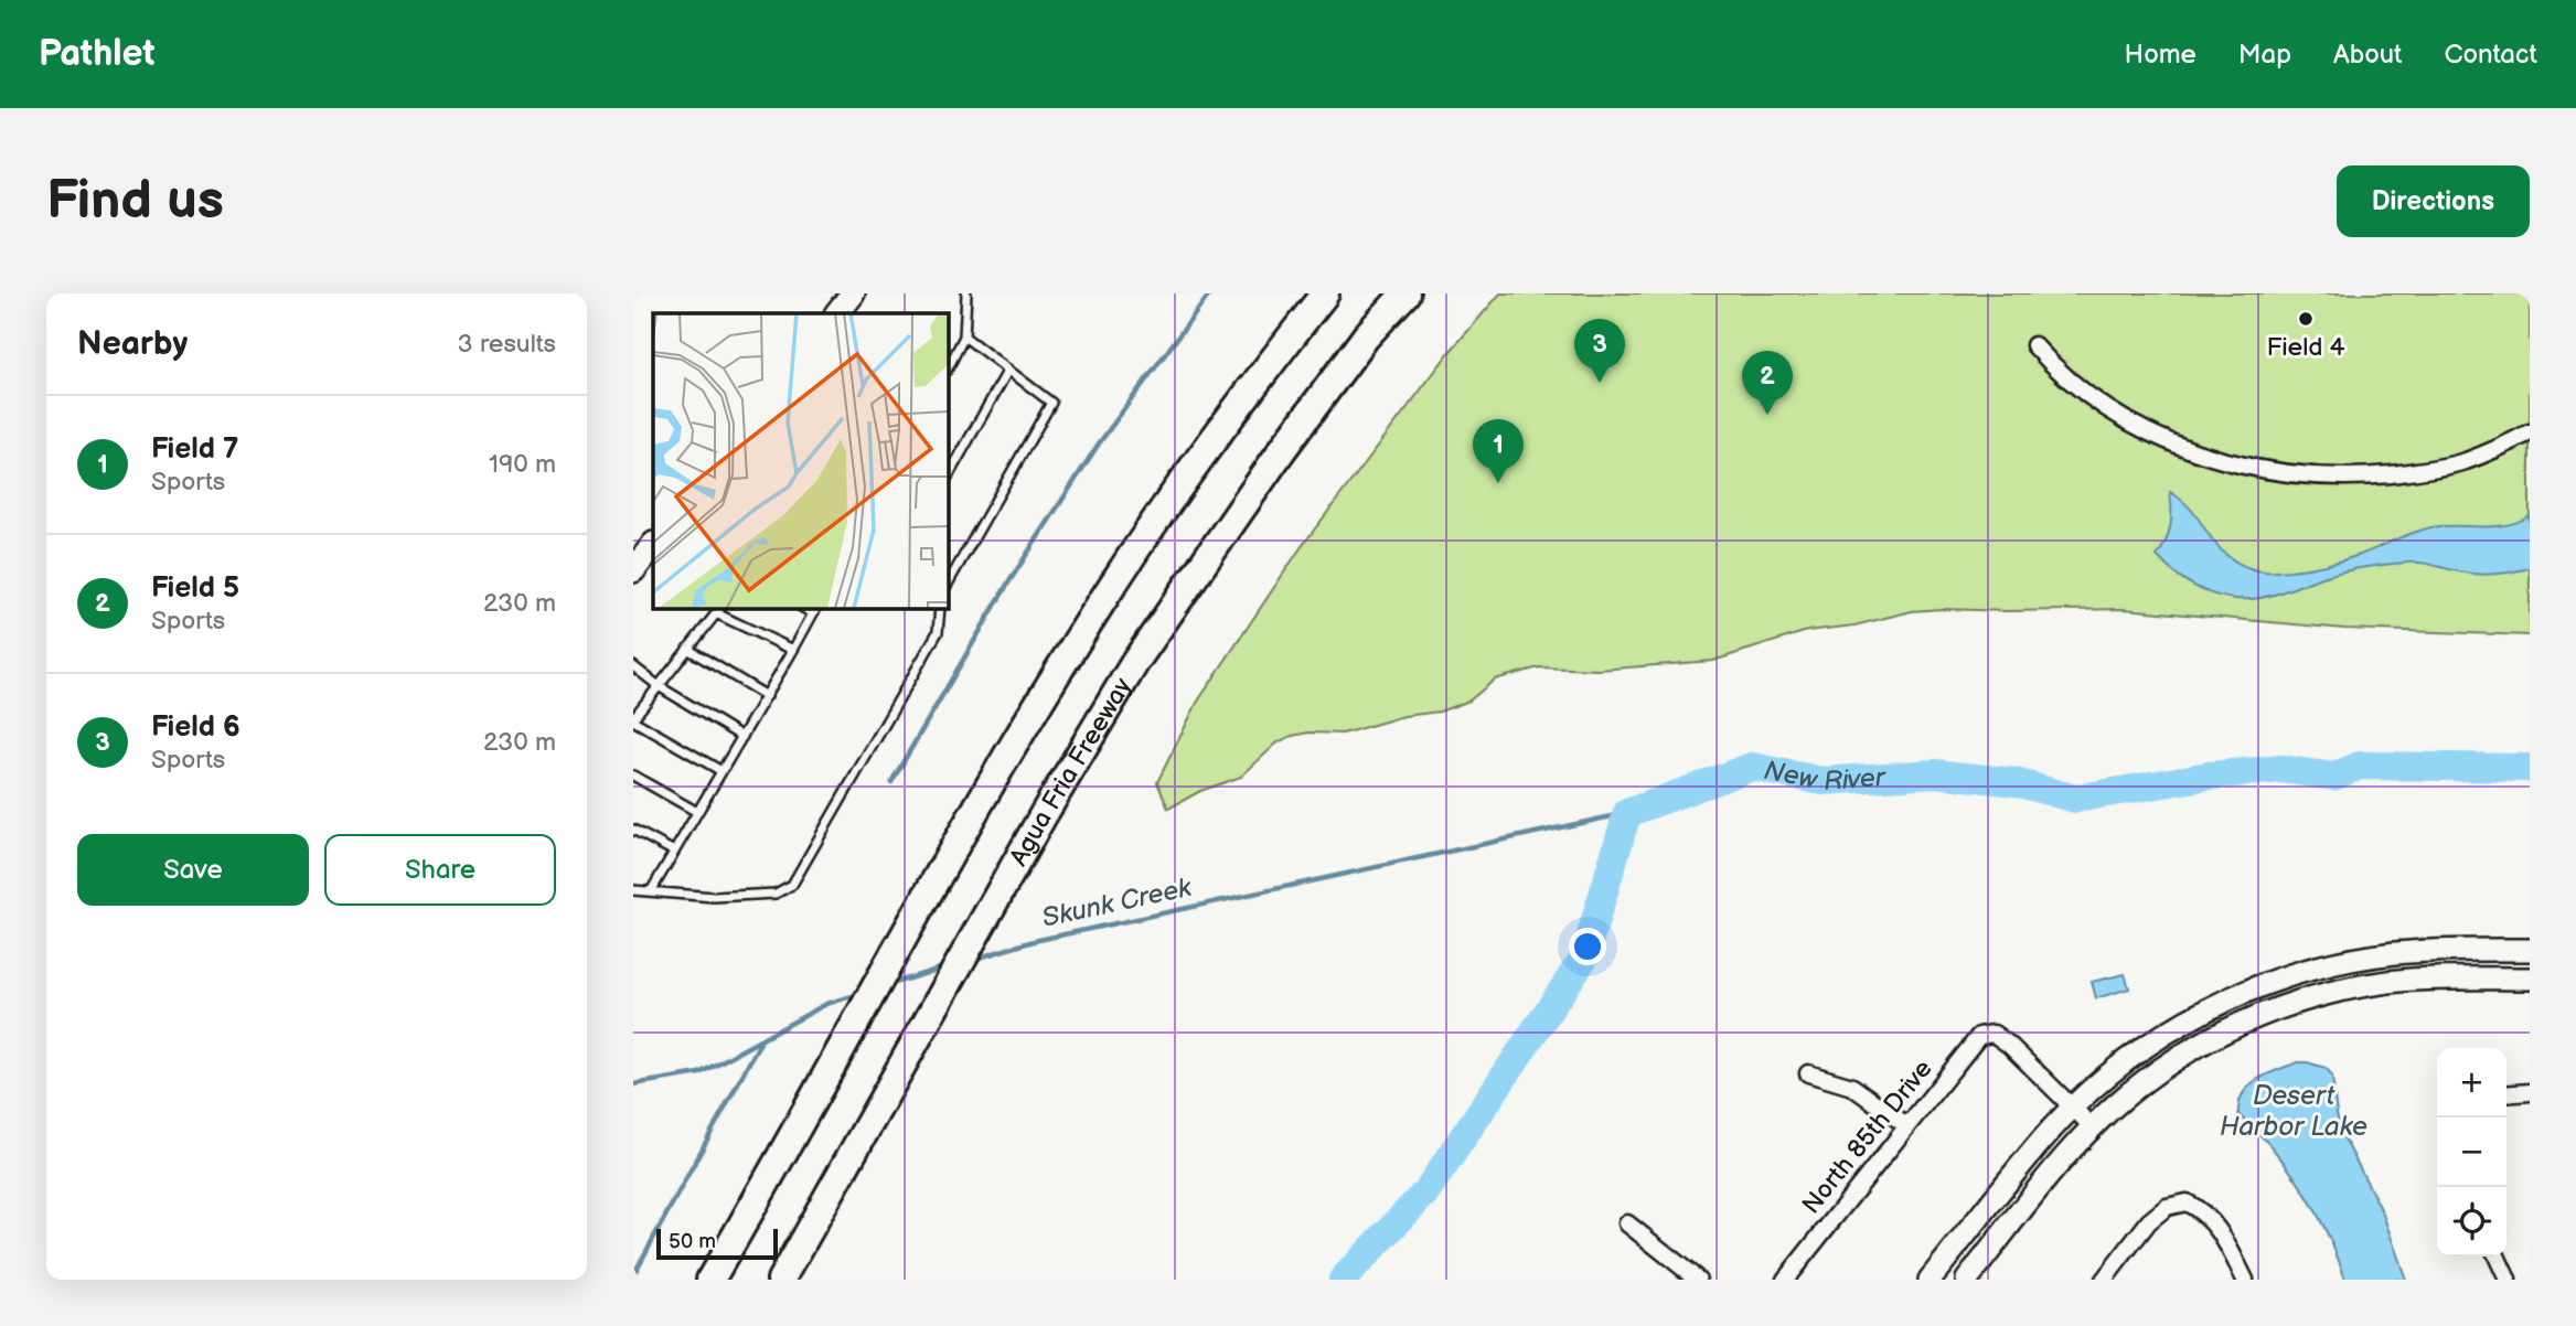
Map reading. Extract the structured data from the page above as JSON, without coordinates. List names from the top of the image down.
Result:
{
  "streets": {
    "highway": ["Agua Fria Freeway"],
    "street": ["North 85th Drive"]
  },
  "water": ["New River", "Skunk Creek", "Desert Harbor Lake"],
  "places": ["Field 4"],
  "scale_bar": "50 m",
  "page": {
    "header": "Pathlet",
    "nav": [
      "Home",
      "Map",
      "About",
      "Contact"
    ],
    "buttons": [
      "Directions",
      ["Save", "Share"]
    ],
    "title": "Find us",
    "heading": ["Nearby", "3 results"],
    "pins": ["3", "2", "1"],
    "list": [
      {
        "mark": "1",
        "name": "Field 7",
        "note": "Sports",
        "value": "190 m"
      },
      {
        "mark": "2",
        "name": "Field 5",
        "note": "Sports",
        "value": "230 m"
      },
      {
        "mark": "3",
        "name": "Field 6",
        "note": "Sports",
        "value": "230 m"
      }
    ],
    "map_buttons": ["+", "−"],
    "scale": "50 m"
  }
}
